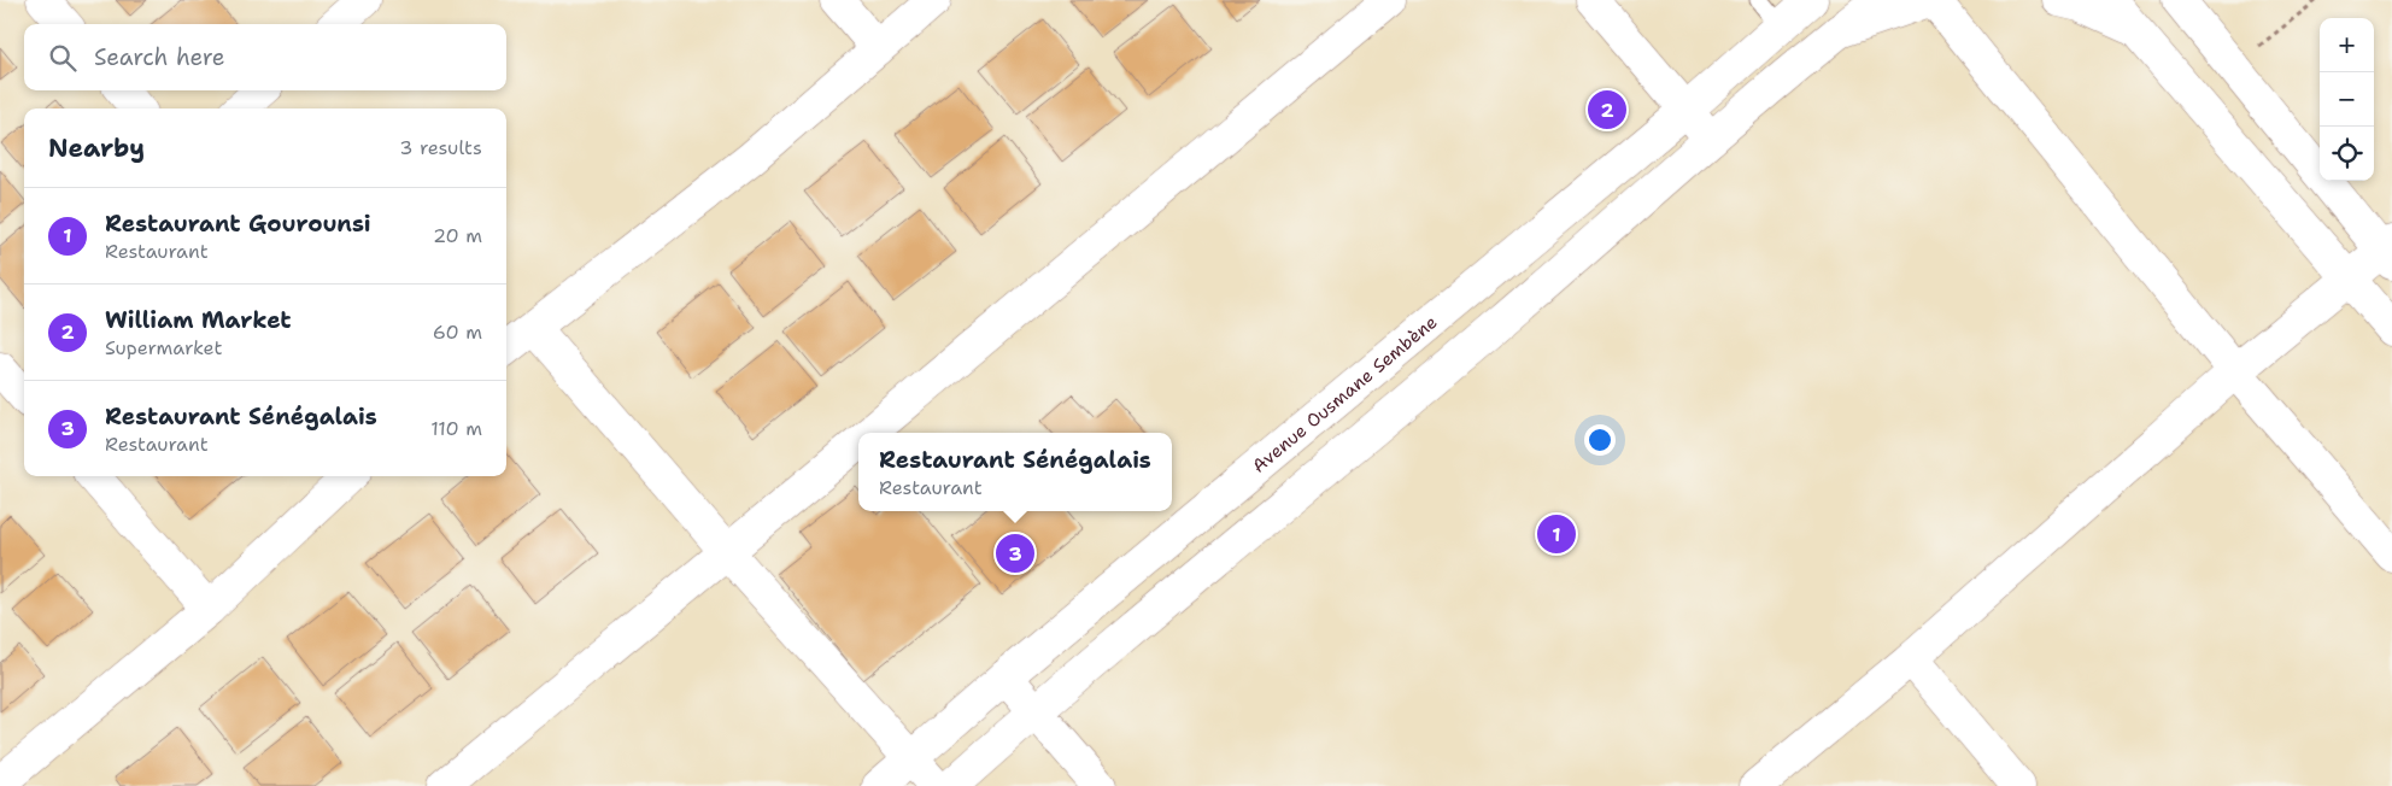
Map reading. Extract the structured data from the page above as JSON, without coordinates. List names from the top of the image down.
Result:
{
  "streets": {
    "main road": ["Avenue Ousmane Sembène"]
  },
  "page": {
    "map_buttons": ["+", "−"],
    "search": "Search here",
    "pins": ["2", "1", "3"],
    "heading": ["Nearby", "3 results"],
    "list": [
      {
        "mark": "1",
        "name": "Restaurant Gourounsi",
        "note": "Restaurant",
        "value": "20 m"
      },
      {
        "mark": "2",
        "name": "William Market",
        "note": "Supermarket",
        "value": "60 m"
      },
      {
        "mark": "3",
        "name": "Restaurant Sénégalais",
        "note": "Restaurant",
        "value": "110 m"
      }
    ],
    "popup": ["Restaurant Sénégalais", "Restaurant"]
  }
}
